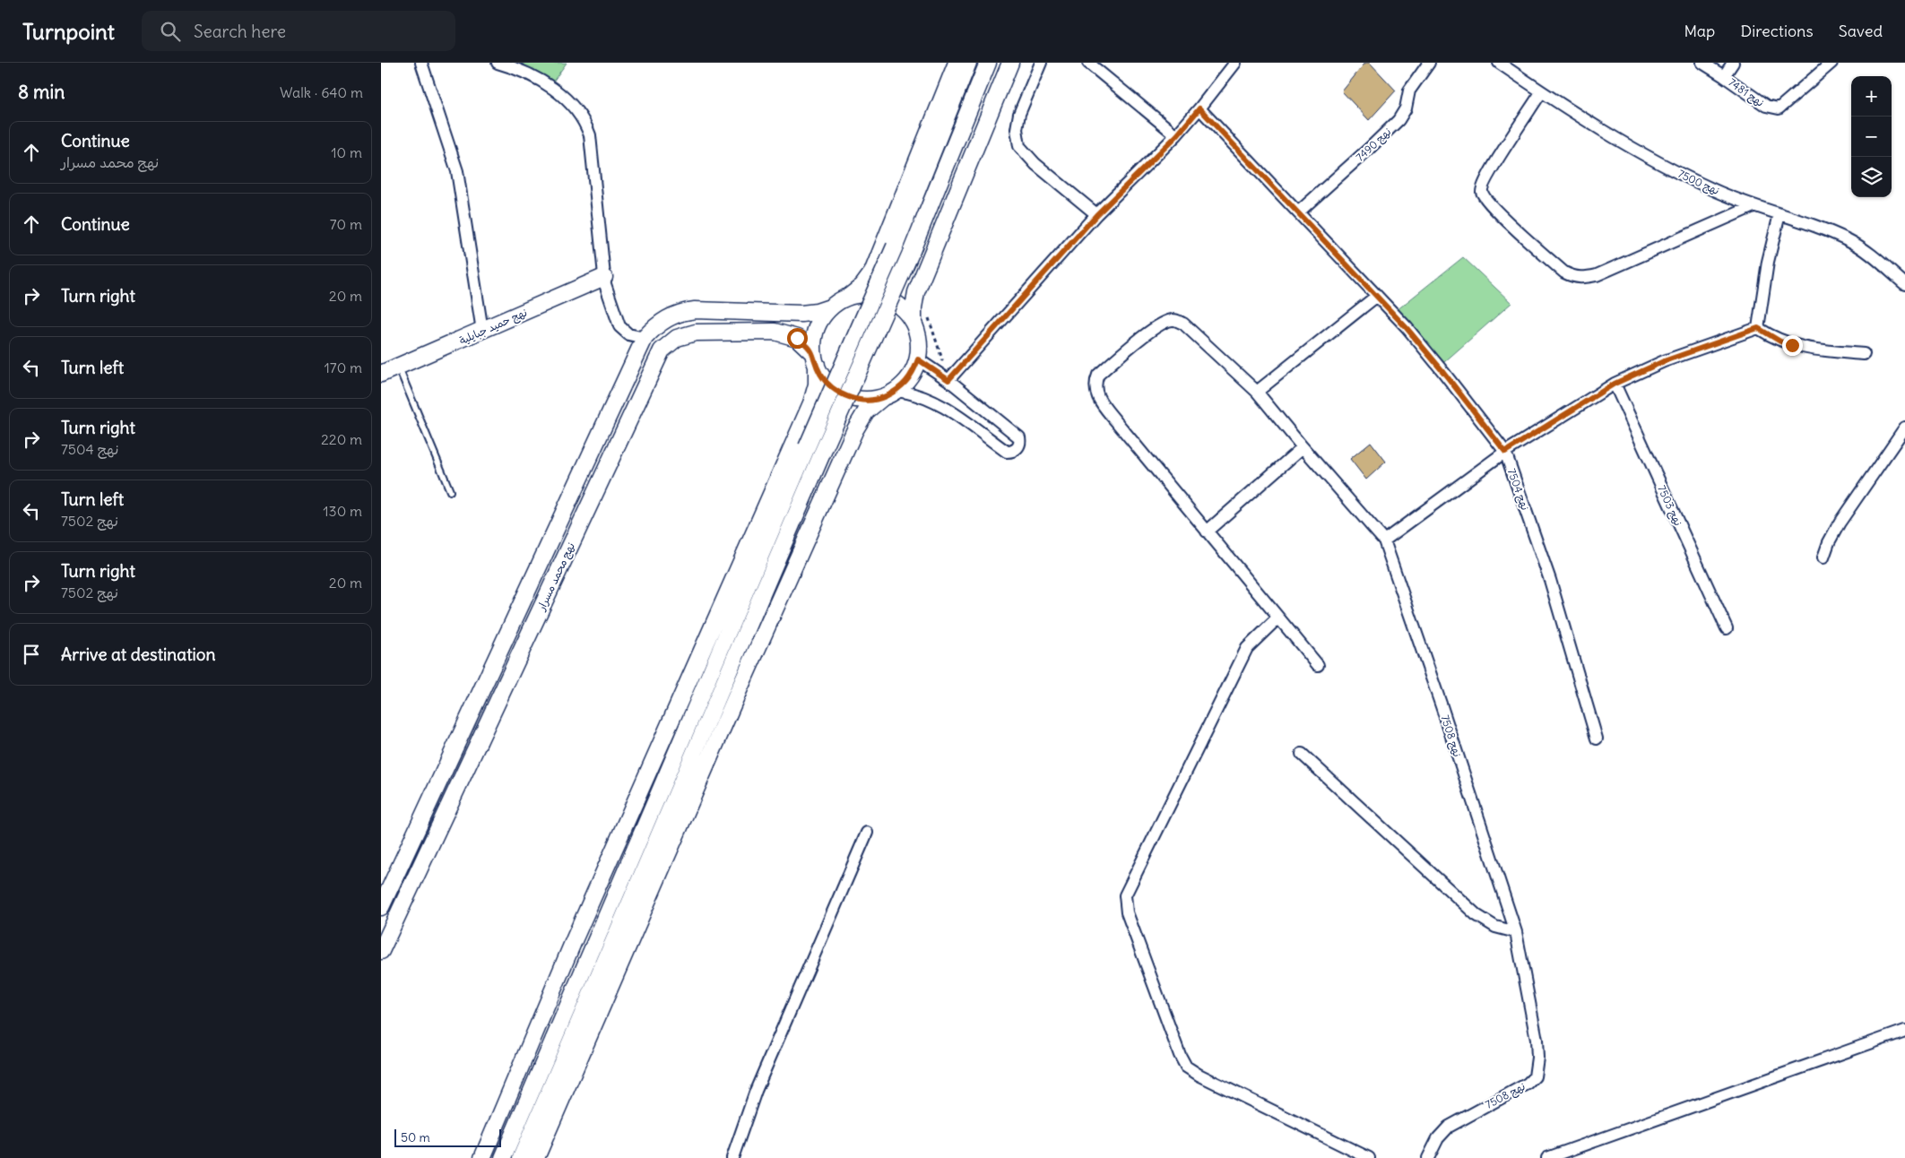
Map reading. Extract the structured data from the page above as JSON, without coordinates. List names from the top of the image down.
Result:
{
  "streets": {
    "street": [
      "نهج 7481",
      "نهج 7490",
      "نهج 7500",
      "نهج حميد جبايلية",
      "نهج 7504",
      "نهج 7503",
      "نهج محمد مسرار",
      "نهج 7508"
    ]
  },
  "crossings": [
    ["نهج 7490", "نهج 7504"]
  ],
  "scale_bar": "50 m",
  "page": {
    "header": "Turnpoint",
    "search": "Search here",
    "nav": ["Map", "Directions", "Saved"],
    "heading": ["8 min", "Walk · 640 m"],
    "map_buttons": ["+", "−"],
    "list": [
      ["Continue", "نهج محمد مسرار", "10 m"],
      ["Continue", "70 m"],
      ["Turn right", "20 m"],
      ["Turn left", "170 m"],
      ["Turn right", "نهج 7504", "220 m"],
      ["Turn left", "نهج 7502", "130 m"],
      ["Turn right", "نهج 7502", "20 m"],
      "Arrive at destination"
    ],
    "scale": "50 m"
  }
}
